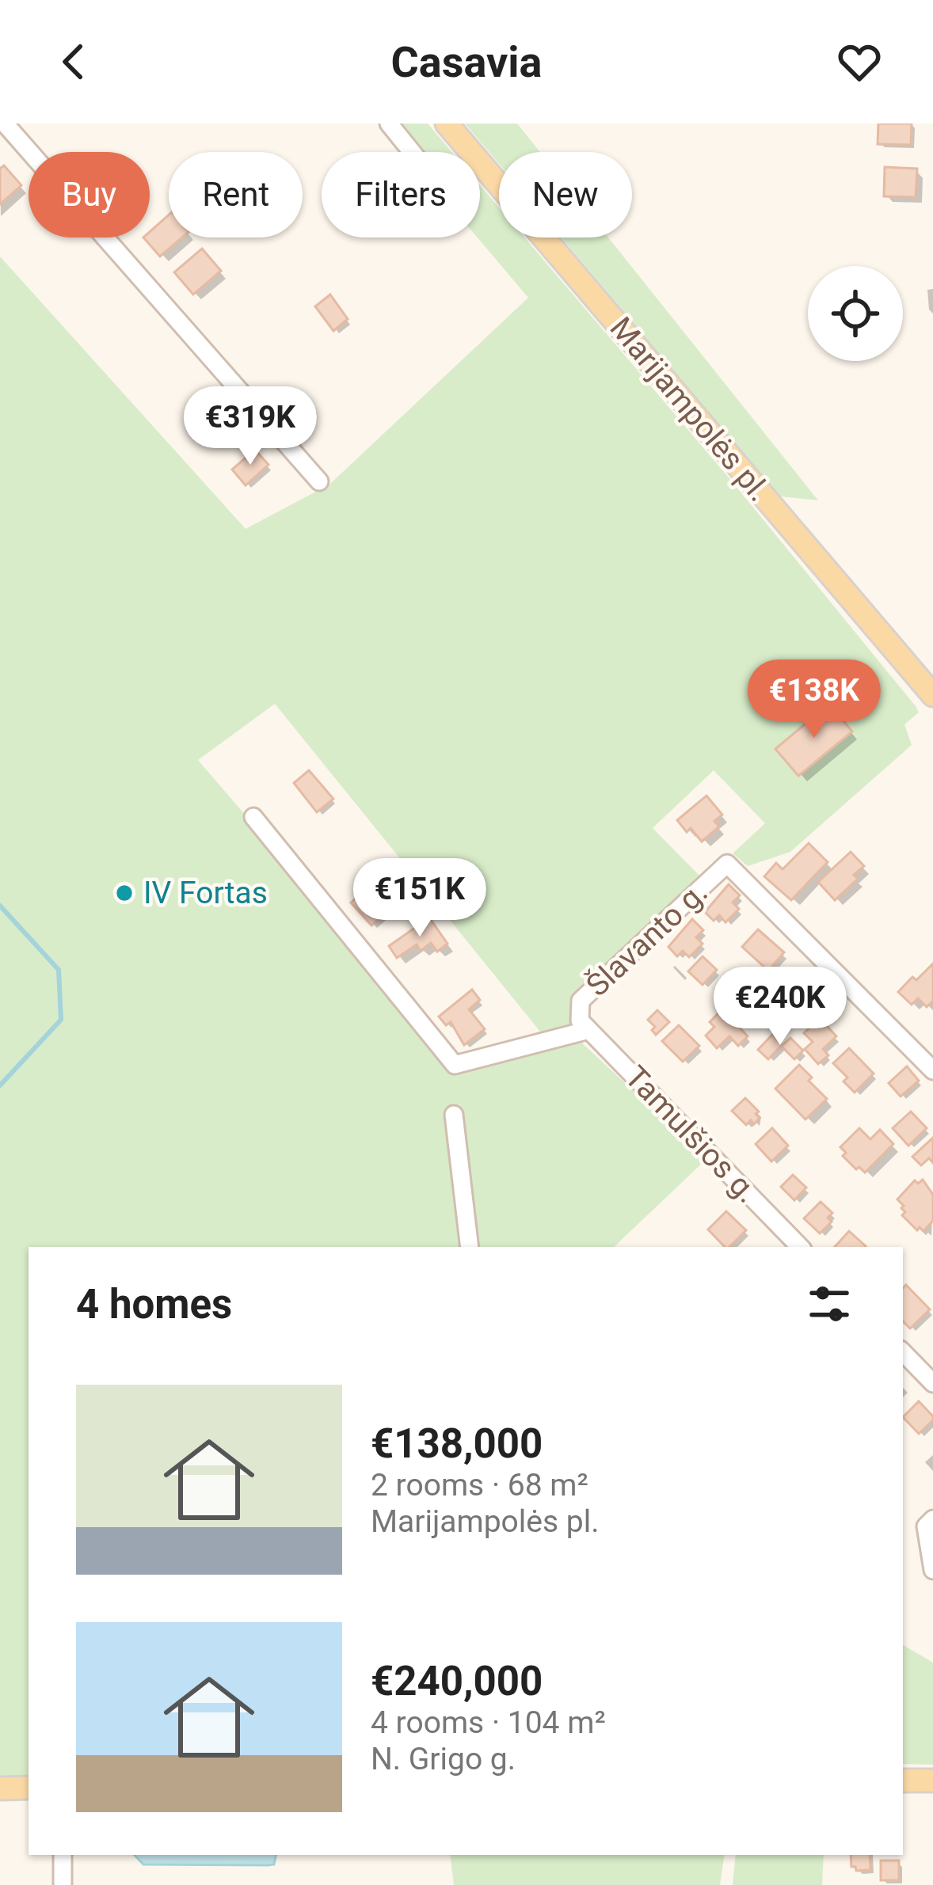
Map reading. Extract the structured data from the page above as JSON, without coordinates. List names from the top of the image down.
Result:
{
  "streets": {
    "main road": ["Marijampolės pl."],
    "street": ["Šlavanto g.", "Tamulšios g."]
  },
  "crossings": [
    ["Šlavanto g.", "Tamulšios g."]
  ],
  "places": ["IV Fortas"],
  "page": {
    "header": "Casavia",
    "chip": [
      "Buy",
      "Rent",
      "Filters",
      "New"
    ],
    "price": [
      "€319K",
      "€138K",
      "€151K",
      "€240K"
    ],
    "heading": "4 homes",
    "list": [
      {
        "name": "€138,000",
        "note": "2 rooms · 68 m² · Marijampolės pl."
      },
      {
        "name": "€240,000",
        "note": "4 rooms · 104 m² · N. Grigo g."
      }
    ]
  }
}
